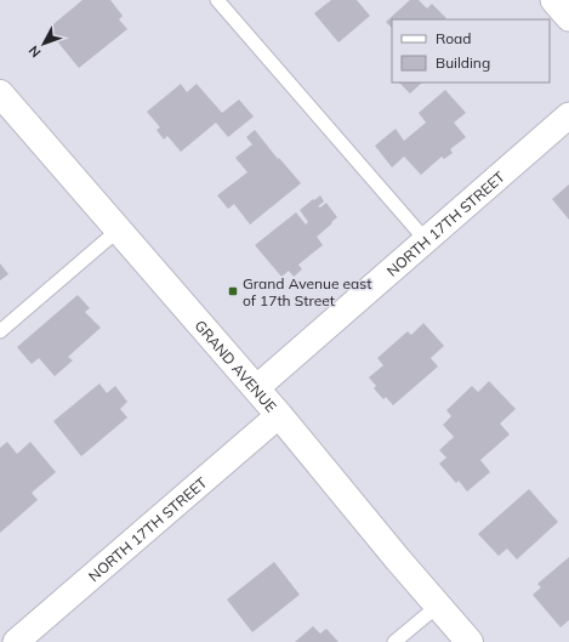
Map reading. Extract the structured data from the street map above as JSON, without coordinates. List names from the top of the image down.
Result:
{
  "streets": {
    "street": ["NORTH 17TH STREET", "GRAND AVENUE"]
  },
  "crossings": [
    ["NORTH 17TH STREET", "GRAND AVENUE"]
  ],
  "places": {
    "transit": ["Grand Avenue east of 17th Street"]
  },
  "legend": ["Road", "Building"],
  "north": "bottom left"
}
